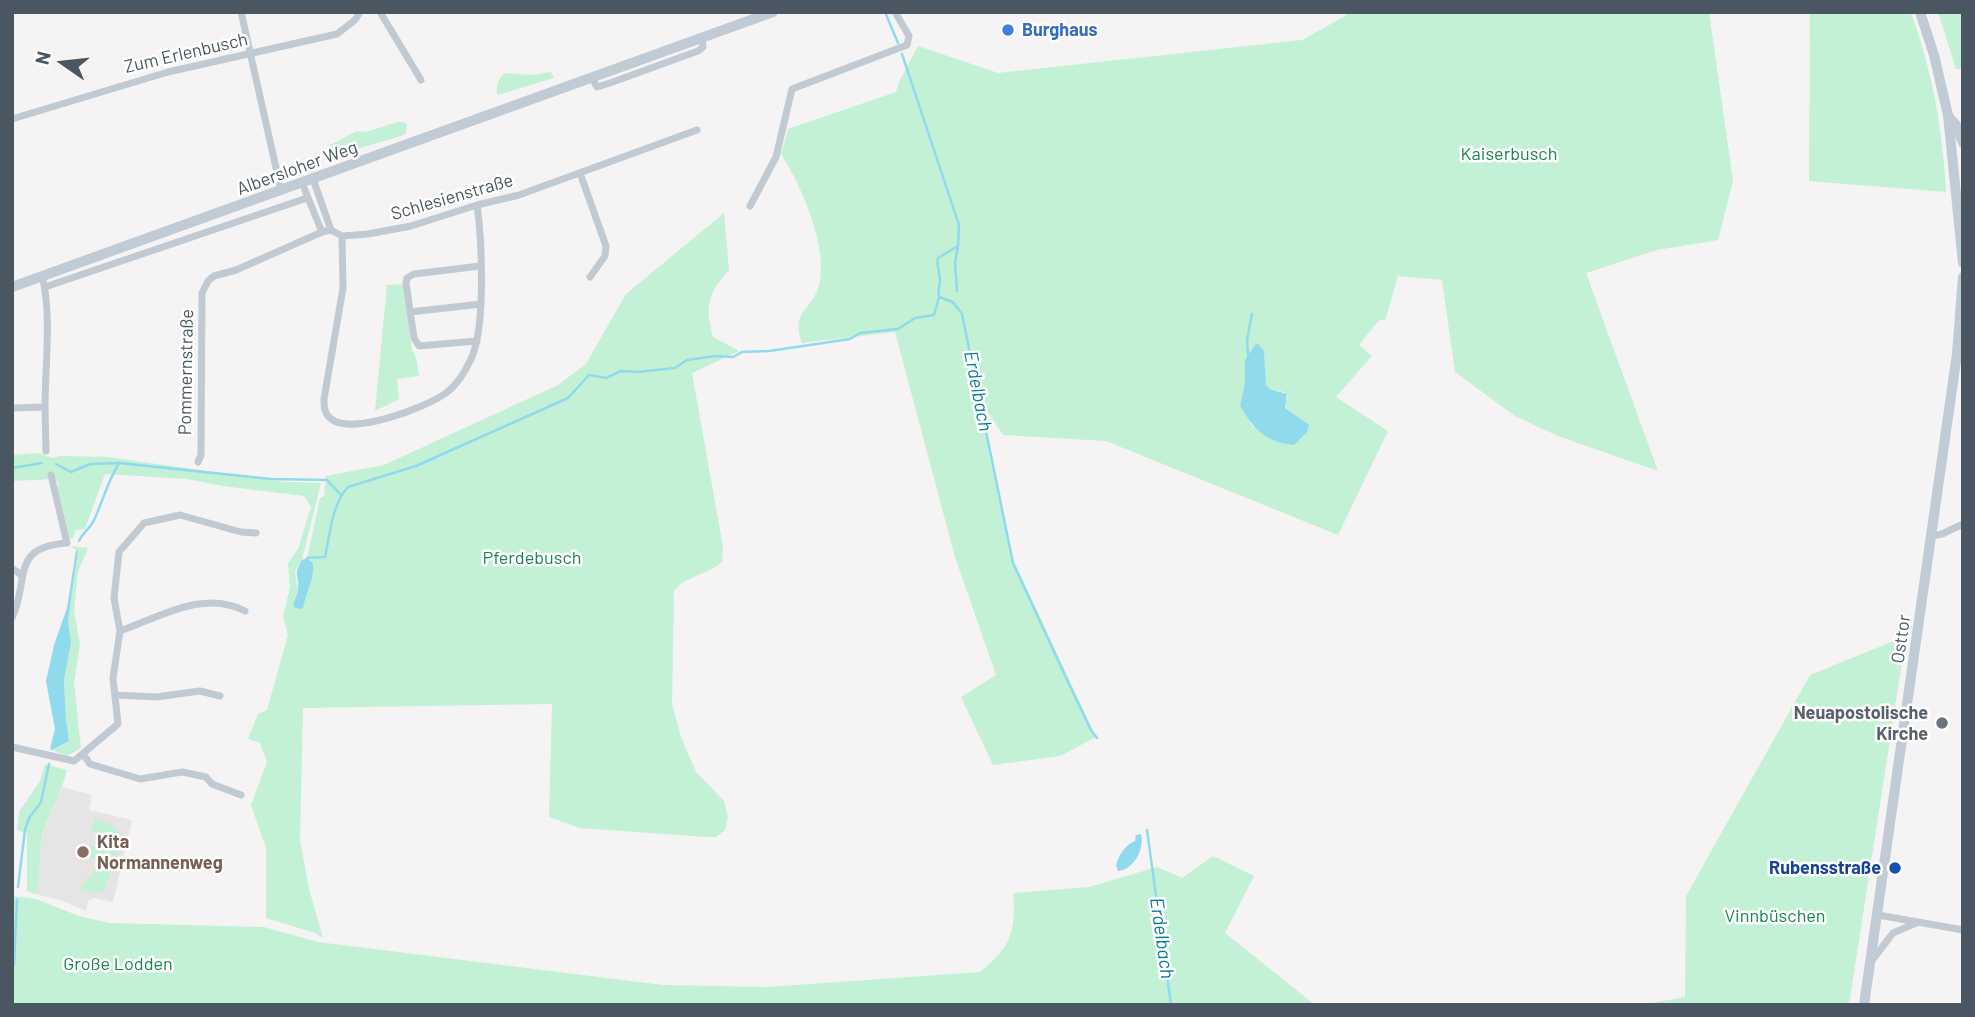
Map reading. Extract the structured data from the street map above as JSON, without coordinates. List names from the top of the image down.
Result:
{
  "streets": {
    "main road": ["Albersloher Weg", "Osttor"],
    "street": ["Zum Erlenbusch", "Schlesienstraße", "Pommernstraße"]
  },
  "water": ["Erdelbach"],
  "parks": [
    "Kaiserbusch",
    "Pferdebusch",
    "Vinnbüschen",
    "Große Lodden"
  ],
  "places": [
    "Burghaus",
    "Neuapostolische Kirche",
    "Kita Normannenweg",
    "Rubensstraße"
  ],
  "north": "left"
}
